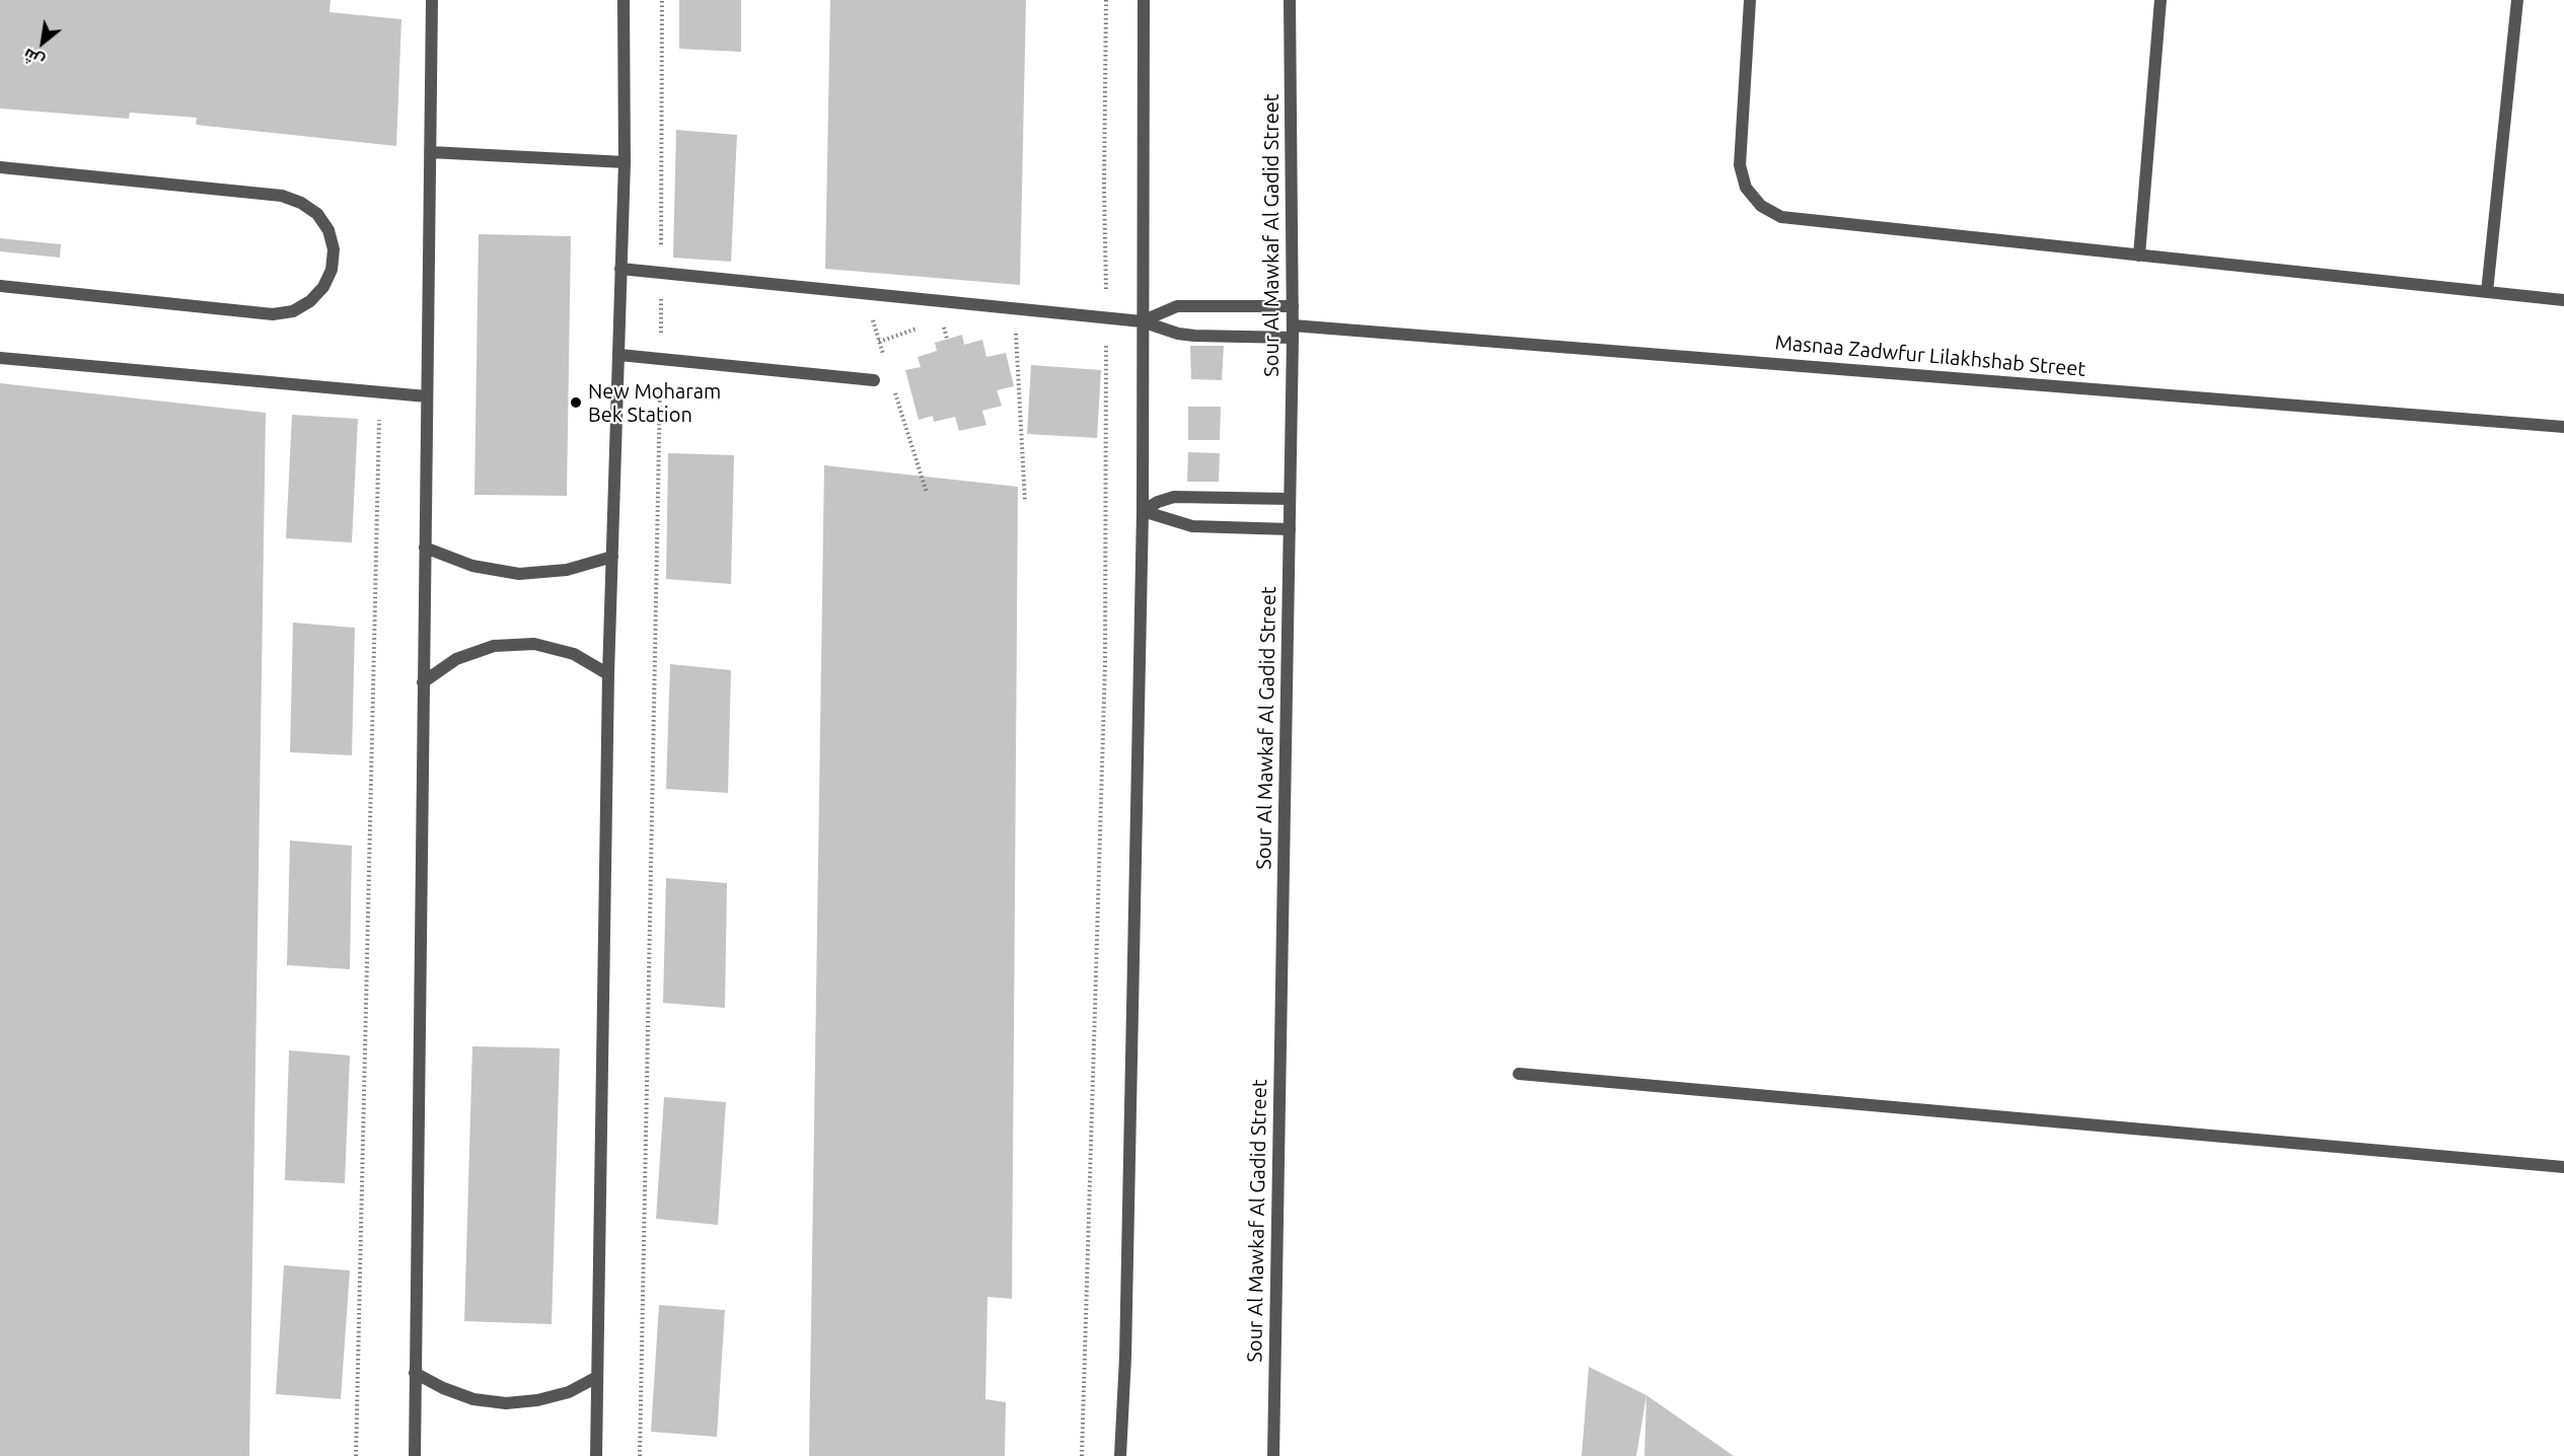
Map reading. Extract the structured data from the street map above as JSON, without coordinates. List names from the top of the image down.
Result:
{
  "streets": {
    "street": ["Sour Al Mawkaf Al Gadid Street", "Masnaa Zadwfur Lilakhshab Street"]
  },
  "crossings": [
    ["Sour Al Mawkaf Al Gadid Street", "Masnaa Zadwfur Lilakhshab Street"]
  ],
  "places": ["New Moharam Bek Station"],
  "north": "bottom left"
}
